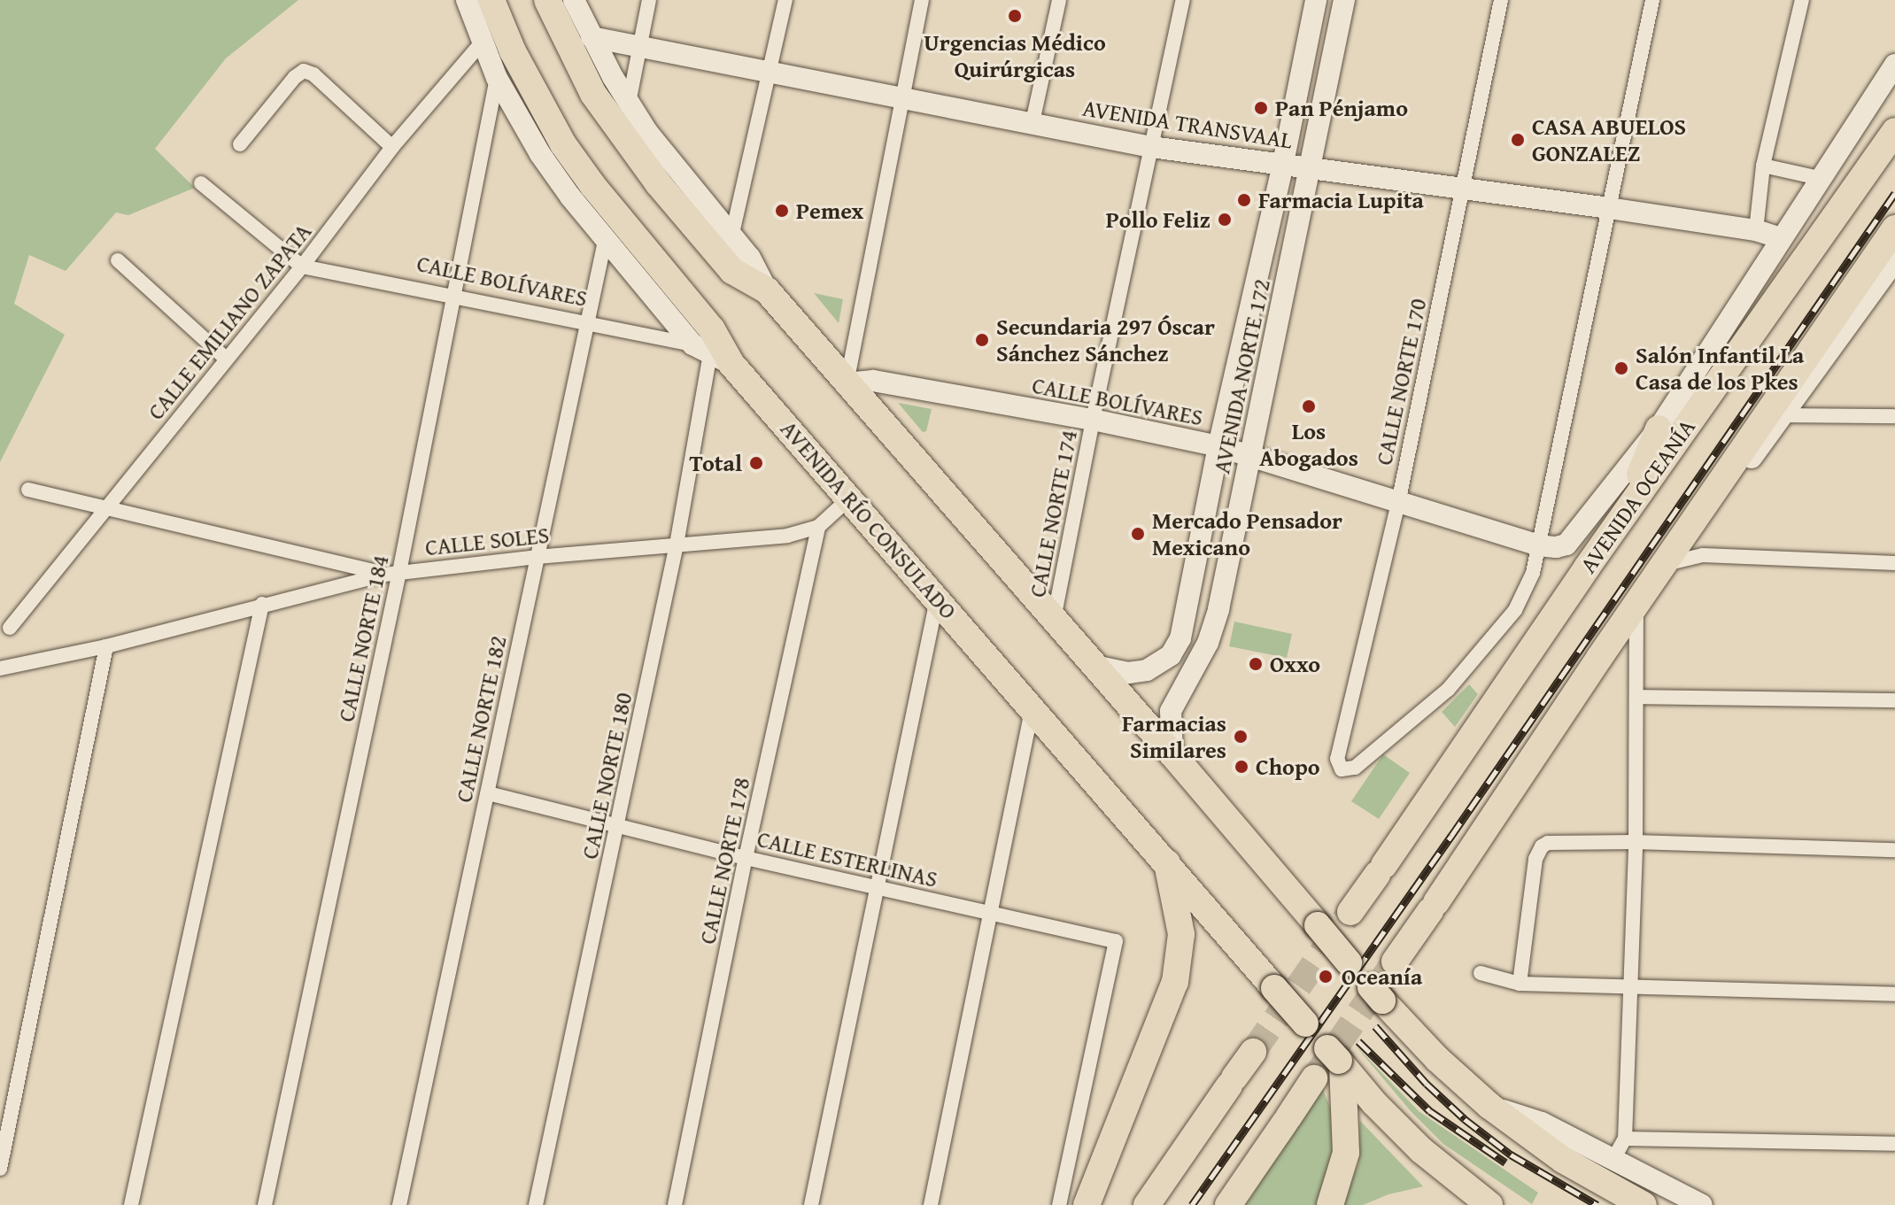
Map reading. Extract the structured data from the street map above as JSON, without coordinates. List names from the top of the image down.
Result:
{
  "streets": {
    "highway": ["AVENIDA OCEANÍA", "AVENIDA RÍO CONSULADO"],
    "street": [
      "AVENIDA TRANSVAAL",
      "CALLE BOLÍVARES",
      "CALLE EMILIANO ZAPATA",
      "AVENIDA NORTE 172",
      "CALLE NORTE 170",
      "CALLE NORTE 174",
      "CALLE SOLES",
      "CALLE NORTE 184",
      "CALLE NORTE 182",
      "CALLE NORTE 180",
      "CALLE ESTERLINAS",
      "CALLE NORTE 178"
    ]
  },
  "crossings": [
    ["AVENIDA TRANSVAAL", "AVENIDA NORTE 172"],
    ["AVENIDA TRANSVAAL", "CALLE NORTE 170"],
    ["AVENIDA TRANSVAAL", "AVENIDA OCEANÍA"],
    ["AVENIDA TRANSVAAL", "CALLE NORTE 174"],
    ["CALLE BOLÍVARES", "CALLE EMILIANO ZAPATA"],
    ["CALLE BOLÍVARES", "AVENIDA NORTE 172"],
    ["CALLE BOLÍVARES", "CALLE NORTE 170"],
    ["CALLE BOLÍVARES", "AVENIDA OCEANÍA"],
    ["CALLE BOLÍVARES", "CALLE NORTE 174"],
    ["CALLE BOLÍVARES", "AVENIDA RÍO CONSULADO"],
    ["CALLE BOLÍVARES", "CALLE NORTE 184"],
    ["CALLE BOLÍVARES", "CALLE NORTE 182"],
    ["CALLE BOLÍVARES", "CALLE NORTE 180"],
    ["CALLE EMILIANO ZAPATA", "AVENIDA RÍO CONSULADO"],
    ["AVENIDA RÍO CONSULADO", "CALLE SOLES"],
    ["AVENIDA RÍO CONSULADO", "CALLE NORTE 184"],
    ["AVENIDA RÍO CONSULADO", "CALLE NORTE 182"],
    ["AVENIDA RÍO CONSULADO", "CALLE NORTE 180"],
    ["CALLE SOLES", "CALLE NORTE 184"],
    ["CALLE SOLES", "CALLE NORTE 182"],
    ["CALLE SOLES", "CALLE NORTE 180"],
    ["CALLE SOLES", "CALLE NORTE 178"],
    ["CALLE NORTE 182", "CALLE ESTERLINAS"],
    ["CALLE NORTE 180", "CALLE ESTERLINAS"],
    ["CALLE ESTERLINAS", "CALLE NORTE 178"]
  ],
  "places": [
    "Urgencias Médico Quirúrgicas",
    "Pan Pénjamo",
    "CASA ABUELOS GONZALEZ",
    "Farmacia Lupita",
    "Pemex",
    "Pollo Feliz",
    "Secundaria 297 Óscar Sánchez Sánchez",
    "Salón Infantil La Casa de los Pkes",
    "Los Abogados",
    "Total",
    "Mercado Pensador Mexicano",
    "Oxxo",
    "Farmacias Similares",
    "Chopo",
    "Oceanía"
  ]
}
